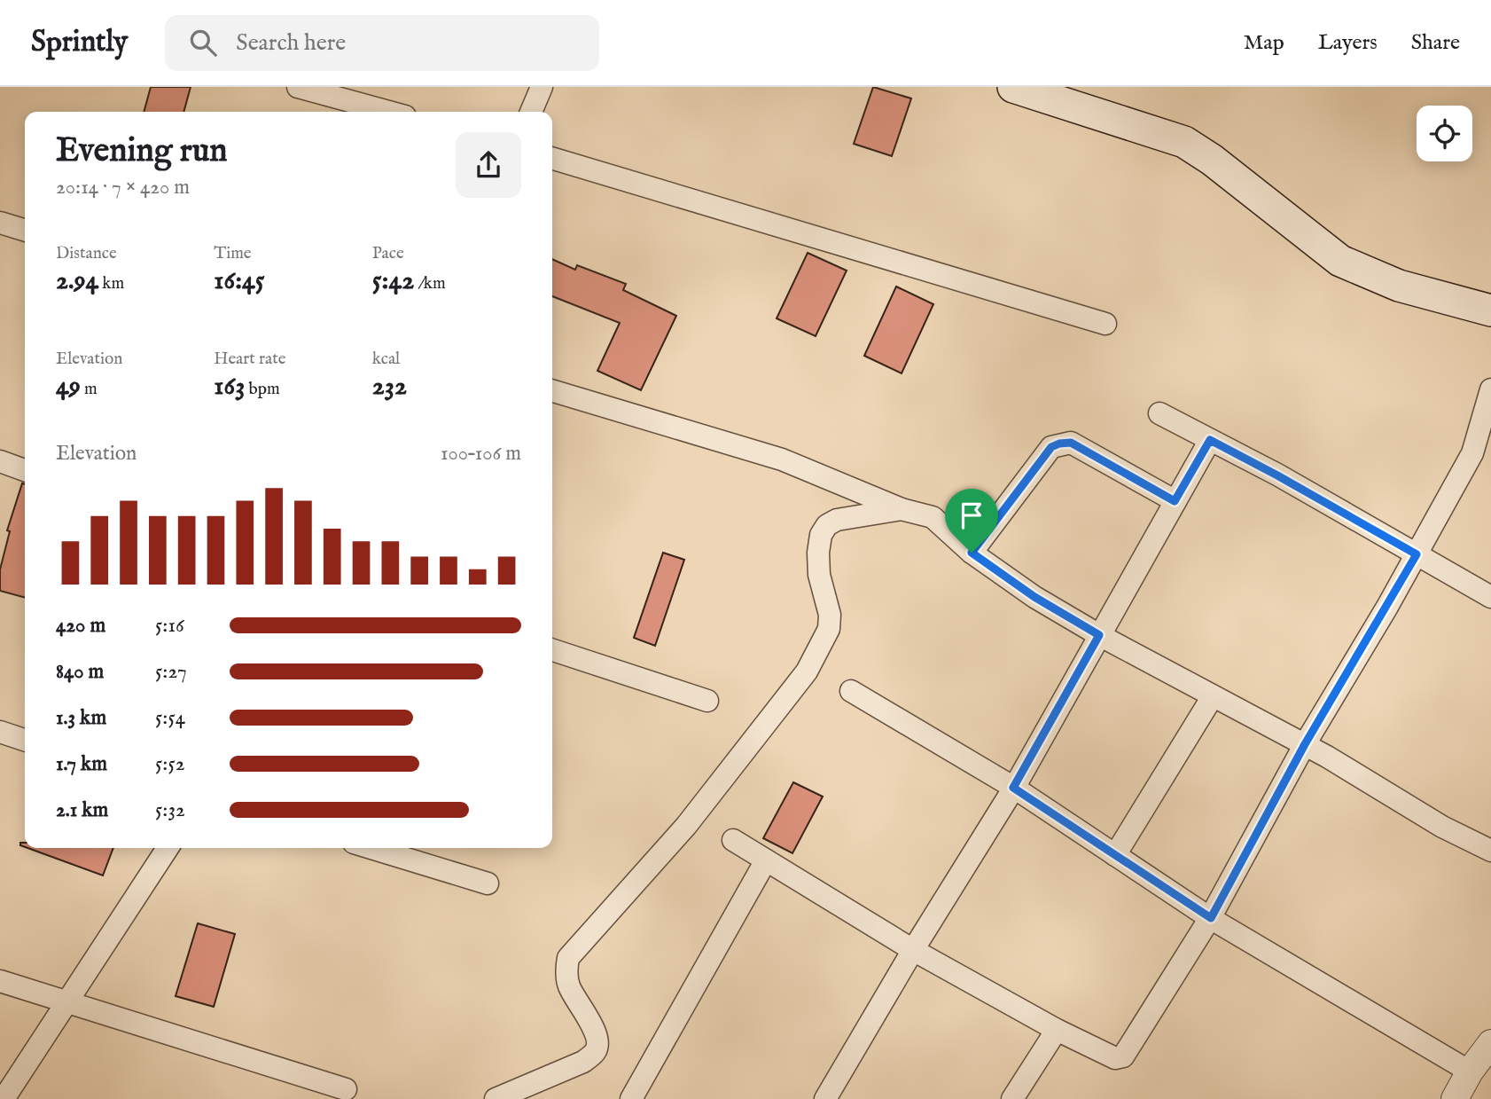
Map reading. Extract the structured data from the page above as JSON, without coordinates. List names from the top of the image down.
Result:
{
  "page": {
    "header": "Sprintly",
    "search": "Search here",
    "nav": ["Map", "Layers", "Share"],
    "heading": ["Evening run", "20:14 · 7 × 420 m"],
    "stats": [
      ["Distance", "2.94 km"],
      ["Time", "16:45"],
      ["Pace", "5:42 /km"],
      ["Elevation", "49 m"],
      ["Heart rate", "163 bpm"],
      ["kcal", "232"]
    ],
    "chart": ["Elevation", "100–106 m"],
    "list": [
      {
        "name": "420 m",
        "note": "5:16"
      },
      {
        "name": "840 m",
        "note": "5:27"
      },
      {
        "name": "1.3 km",
        "note": "5:54"
      },
      {
        "name": "1.7 km",
        "note": "5:52"
      },
      {
        "name": "2.1 km",
        "note": "5:32"
      }
    ]
  }
}
